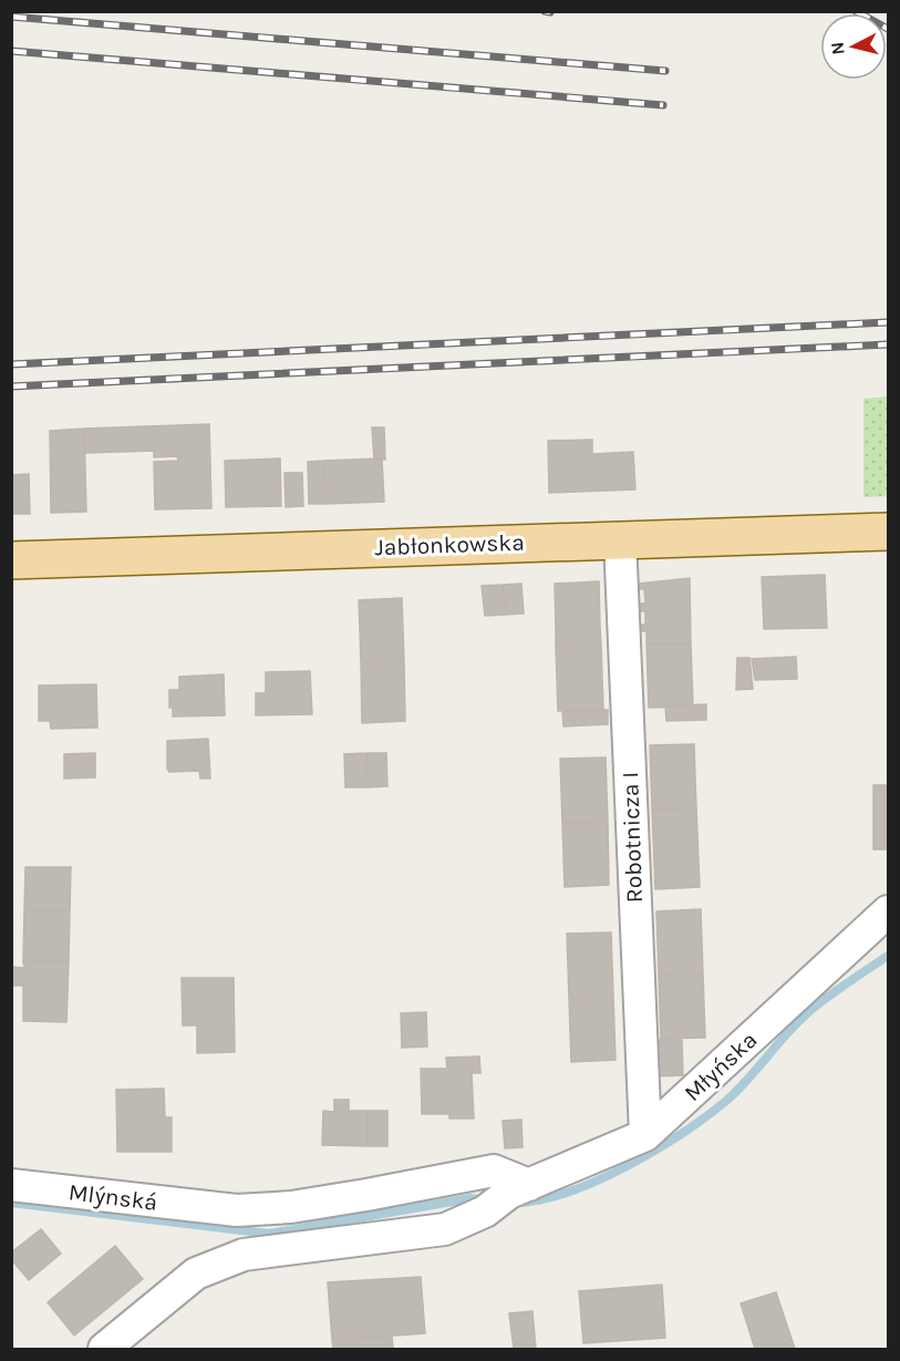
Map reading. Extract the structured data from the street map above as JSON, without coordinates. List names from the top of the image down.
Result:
{
  "streets": {
    "main road": ["Jabłonkowska"],
    "street": ["Robotnicza I", "Młyńska", "Mlýnská"]
  },
  "crossings": [
    ["Jabłonkowska", "Robotnicza I"],
    ["Robotnicza I", "Młyńska"],
    ["Młyńska", "Mlýnská"]
  ],
  "north": "left"
}
